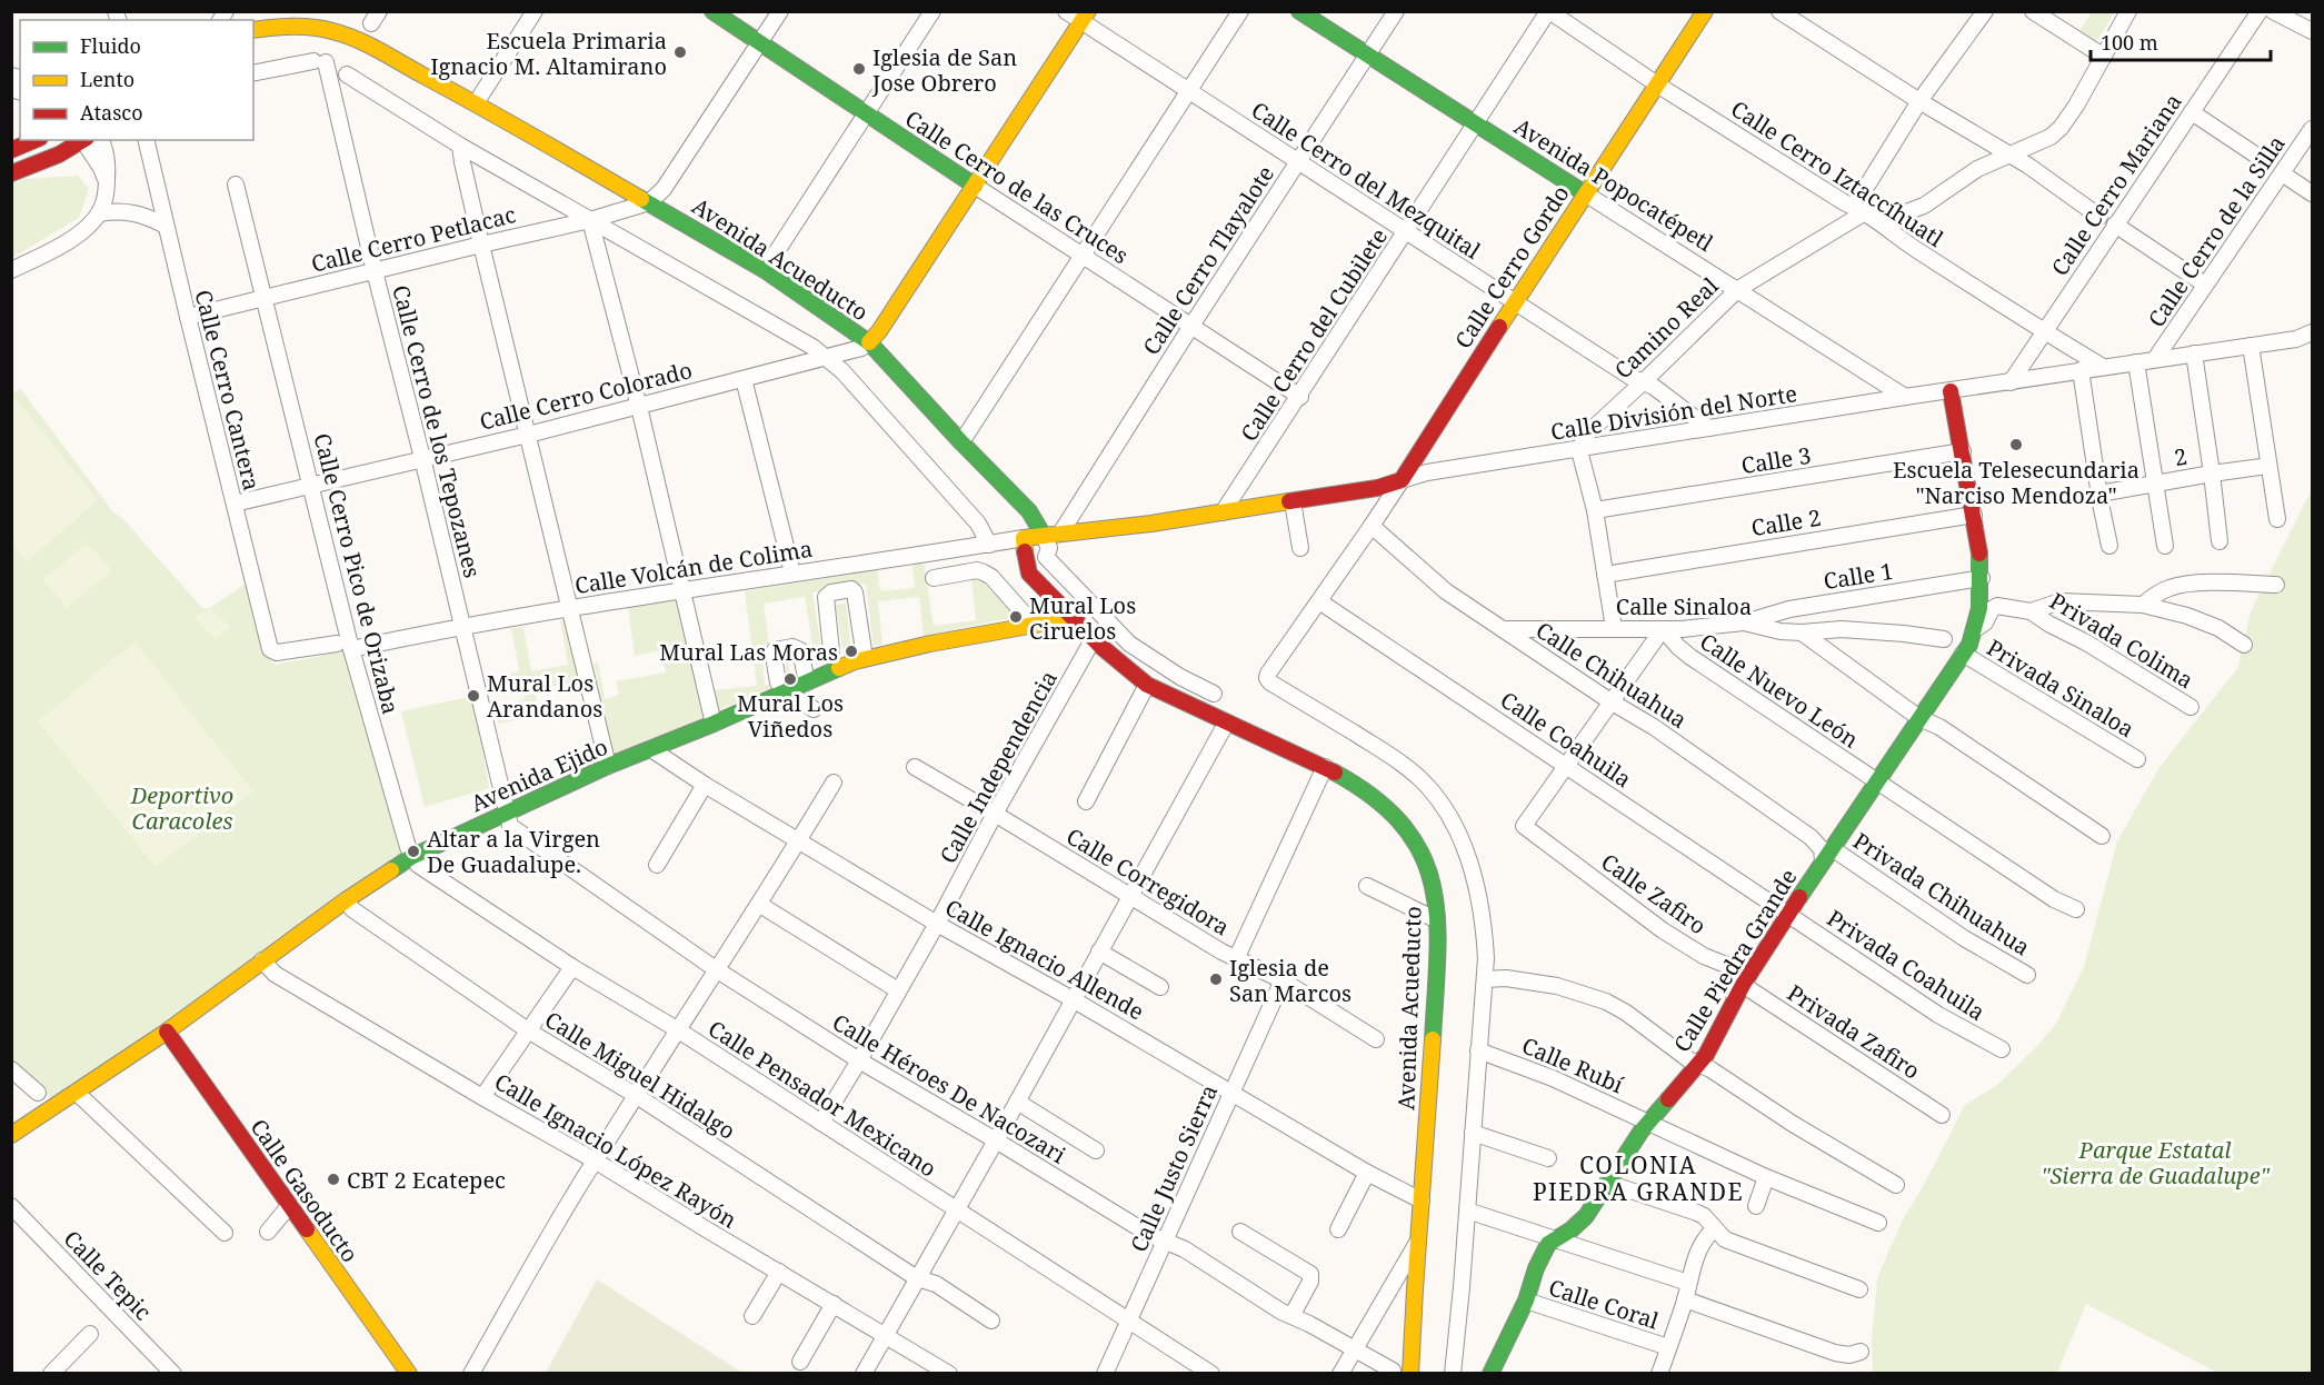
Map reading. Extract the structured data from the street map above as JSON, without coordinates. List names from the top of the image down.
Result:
{
  "streets": {
    "street": [
      "Calle Cerro Iztaccíhuatl",
      "Calle Cerro del Mezquital",
      "Avenida Popocatépetl",
      "Calle Cerro Mariana",
      "Calle Cerro de las Cruces",
      "Calle Cerro de la Silla",
      "Calle Cerro Petlacac",
      "Avenida Acueducto",
      "Calle Cerro Tlayalote",
      "Calle Cerro Gordo",
      "Camino Real",
      "Calle Cerro del Cubilete",
      "Calle Cerro Cantera",
      "Calle Cerro Colorado",
      "Calle División del Norte",
      "Calle Cerro de los Tepozanes",
      "2",
      "Calle 3",
      "Calle 2",
      "Calle Volcán de Colima",
      "Calle Cerro Pico de Orizaba",
      "Calle 1",
      "Calle Sinaloa",
      "Privada Colima",
      "Calle Chihuahua",
      "Privada Sinaloa",
      "Calle Nuevo León",
      "Calle Coahuila",
      "Calle Independencia",
      "Avenida Ejido",
      "Calle Corregidora",
      "Calle Zafiro",
      "Privada Chihuahua",
      "Calle Ignacio Allende",
      "Calle Piedra Grande",
      "Privada Coahuila",
      "Privada Zafiro",
      "Calle Rubí",
      "Calle Miguel Hidalgo",
      "Calle Héroes De Nacozari",
      "Calle Pensador Mexicano",
      "Calle Ignacio López Rayón",
      "Calle Justo Sierra",
      "Calle Gasoducto",
      "Calle Tepic",
      "Calle Coral"
    ]
  },
  "crossings": [
    ["Calle Cerro Iztaccíhuatl", "Calle Cerro Mariana"],
    ["Calle Cerro Iztaccíhuatl", "Calle Cerro Gordo"],
    ["Calle Cerro Iztaccíhuatl", "Camino Real"],
    ["Calle Cerro Iztaccíhuatl", "Calle Cerro del Cubilete"],
    ["Calle Cerro Iztaccíhuatl", "Calle División del Norte"],
    ["Calle Cerro del Mezquital", "Calle Cerro Tlayalote"],
    ["Calle Cerro del Mezquital", "Calle Cerro Gordo"],
    ["Calle Cerro del Mezquital", "Camino Real"],
    ["Calle Cerro del Mezquital", "Calle Cerro del Cubilete"],
    ["Calle Cerro del Mezquital", "Calle División del Norte"],
    ["Avenida Popocatépetl", "Calle Cerro Tlayalote"],
    ["Avenida Popocatépetl", "Calle Cerro Gordo"],
    ["Avenida Popocatépetl", "Camino Real"],
    ["Avenida Popocatépetl", "Calle Cerro del Cubilete"],
    ["Avenida Popocatépetl", "Calle División del Norte"],
    ["Calle Cerro Mariana", "Calle División del Norte"],
    ["Calle Cerro de las Cruces", "Calle Cerro Tlayalote"],
    ["Calle Cerro de las Cruces", "Calle Cerro del Cubilete"],
    ["Calle Cerro de la Silla", "Calle División del Norte"],
    ["Calle Cerro Petlacac", "Avenida Acueducto"],
    ["Calle Cerro Petlacac", "Calle Cerro Cantera"],
    ["Calle Cerro Petlacac", "Calle Cerro de los Tepozanes"],
    ["Calle Cerro Petlacac", "Calle Cerro Pico de Orizaba"],
    ["Avenida Acueducto", "Calle Cerro Colorado"],
    ["Avenida Acueducto", "Calle División del Norte"],
    ["Avenida Acueducto", "Calle Volcán de Colima"],
    ["Avenida Acueducto", "Calle Independencia"],
    ["Avenida Acueducto", "Avenida Ejido"],
    ["Avenida Acueducto", "Calle Ignacio Allende"],
    ["Calle Cerro Tlayalote", "Calle División del Norte"],
    ["Calle Cerro Gordo", "Calle División del Norte"],
    ["Camino Real", "Calle División del Norte"],
    ["Calle Cerro del Cubilete", "Calle División del Norte"],
    ["Calle Cerro Cantera", "Calle Cerro Colorado"],
    ["Calle Cerro Cantera", "Calle Volcán de Colima"],
    ["Calle Cerro Colorado", "Calle Cerro de los Tepozanes"],
    ["Calle Cerro Colorado", "Calle Cerro Pico de Orizaba"],
    ["Calle División del Norte", "Calle Volcán de Colima"],
    ["Calle División del Norte", "Calle Piedra Grande"],
    ["Calle Cerro de los Tepozanes", "Calle Volcán de Colima"],
    ["Calle Cerro de los Tepozanes", "Avenida Ejido"],
    ["Calle Cerro de los Tepozanes", "Calle Héroes De Nacozari"],
    ["Calle 3", "Calle Piedra Grande"],
    ["Calle 2", "Calle Piedra Grande"],
    ["Calle Volcán de Colima", "Calle Cerro Pico de Orizaba"],
    ["Calle Cerro Pico de Orizaba", "Avenida Ejido"],
    ["Calle Cerro Pico de Orizaba", "Calle Pensador Mexicano"],
    ["Calle 1", "Calle Sinaloa"],
    ["Calle 1", "Calle Piedra Grande"],
    ["Calle Sinaloa", "Calle Chihuahua"],
    ["Calle Sinaloa", "Calle Nuevo León"],
    ["Calle Chihuahua", "Privada Chihuahua"],
    ["Calle Chihuahua", "Calle Piedra Grande"],
    ["Privada Sinaloa", "Calle Piedra Grande"],
    ["Calle Nuevo León", "Calle Piedra Grande"],
    ["Calle Coahuila", "Calle Zafiro"],
    ["Calle Coahuila", "Calle Piedra Grande"],
    ["Calle Coahuila", "Privada Coahuila"],
    ["Calle Independencia", "Calle Corregidora"],
    ["Calle Independencia", "Calle Ignacio Allende"],
    ["Calle Independencia", "Calle Héroes De Nacozari"],
    ["Calle Independencia", "Calle Pensador Mexicano"],
    ["Avenida Ejido", "Calle Ignacio Allende"],
    ["Avenida Ejido", "Calle Miguel Hidalgo"],
    ["Avenida Ejido", "Calle Héroes De Nacozari"],
    ["Avenida Ejido", "Calle Pensador Mexicano"],
    ["Avenida Ejido", "Calle Ignacio López Rayón"],
    ["Avenida Ejido", "Calle Gasoducto"],
    ["Calle Corregidora", "Calle Justo Sierra"],
    ["Calle Zafiro", "Calle Piedra Grande"],
    ["Privada Chihuahua", "Calle Piedra Grande"],
    ["Calle Ignacio Allende", "Calle Justo Sierra"],
    ["Calle Piedra Grande", "Privada Coahuila"],
    ["Calle Piedra Grande", "Privada Zafiro"],
    ["Calle Piedra Grande", "Calle Rubí"],
    ["Calle Piedra Grande", "Calle Coral"],
    ["Calle Héroes De Nacozari", "Calle Justo Sierra"],
    ["Calle Pensador Mexicano", "Calle Justo Sierra"]
  ],
  "districts": ["COLONIA PIEDRA GRANDE"],
  "parks": ["Deportivo Caracoles", "Parque Estatal \"Sierra de Guadalupe\""],
  "places": [
    "Escuela Primaria Ignacio M. Altamirano",
    "Iglesia de San Jose Obrero",
    "Escuela Telesecundaria \"Narciso Mendoza\"",
    "Mural Los Ciruelos",
    "Mural Las Moras",
    "Mural Los Viñedos",
    "Mural Los Arandanos",
    "Altar a la Virgen De Guadalupe.",
    "Iglesia de San Marcos",
    "CBT 2 Ecatepec"
  ],
  "legend": ["Fluido", "Lento", "Atasco"],
  "scale_bar": "100 m"
}
